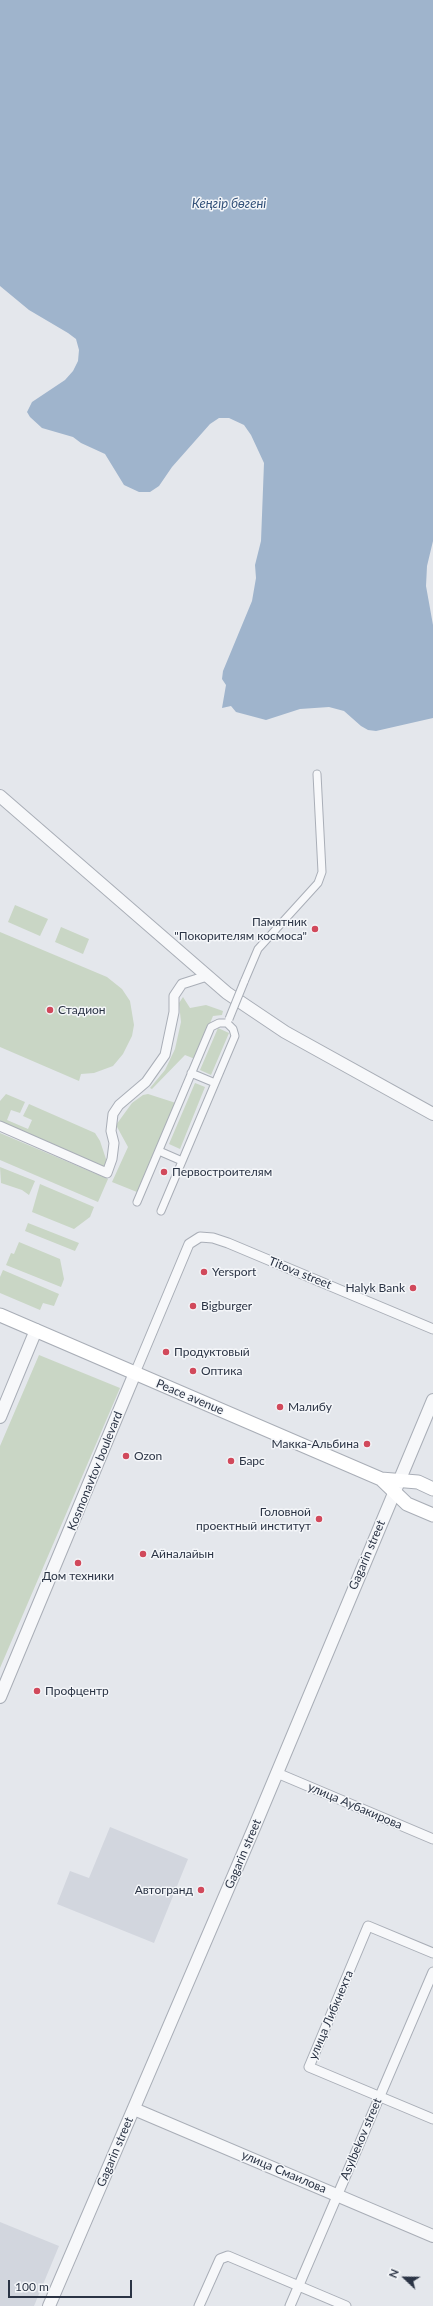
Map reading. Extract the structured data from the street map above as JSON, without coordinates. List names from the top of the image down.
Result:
{
  "streets": {
    "main road": ["Peace avenue"],
    "street": [
      "Titova street",
      "Kosmonavtov boulevard",
      "Gagarin street",
      "улица Аубакирова",
      "улица Либкнехта",
      "Asylbekov street",
      "улица Смаилова"
    ]
  },
  "crossings": [
    ["Titova street", "Kosmonavtov boulevard"],
    ["Peace avenue", "Kosmonavtov boulevard"],
    ["Peace avenue", "Gagarin street"],
    ["Gagarin street", "улица Аубакирова"],
    ["Gagarin street", "улица Смаилова"],
    ["улица Либкнехта", "Asylbekov street"],
    ["Asylbekov street", "улица Смаилова"]
  ],
  "water": ["Кеңгір бөгені"],
  "places": [
    "Памятник \"Покорителям космоса\"",
    "Стадион",
    "Первостроителям",
    "Yersport",
    "Halyk Bank",
    "Bigburger",
    "Продуктовый",
    "Оптика",
    "Малибу",
    "Макка-Альбина",
    "Ozon",
    "Барс",
    "Головной проектный институт",
    "Айналайын",
    "Дом техники",
    "Профцентр",
    "Автогранд"
  ],
  "scale_bar": "100 m",
  "north": "left"
}
